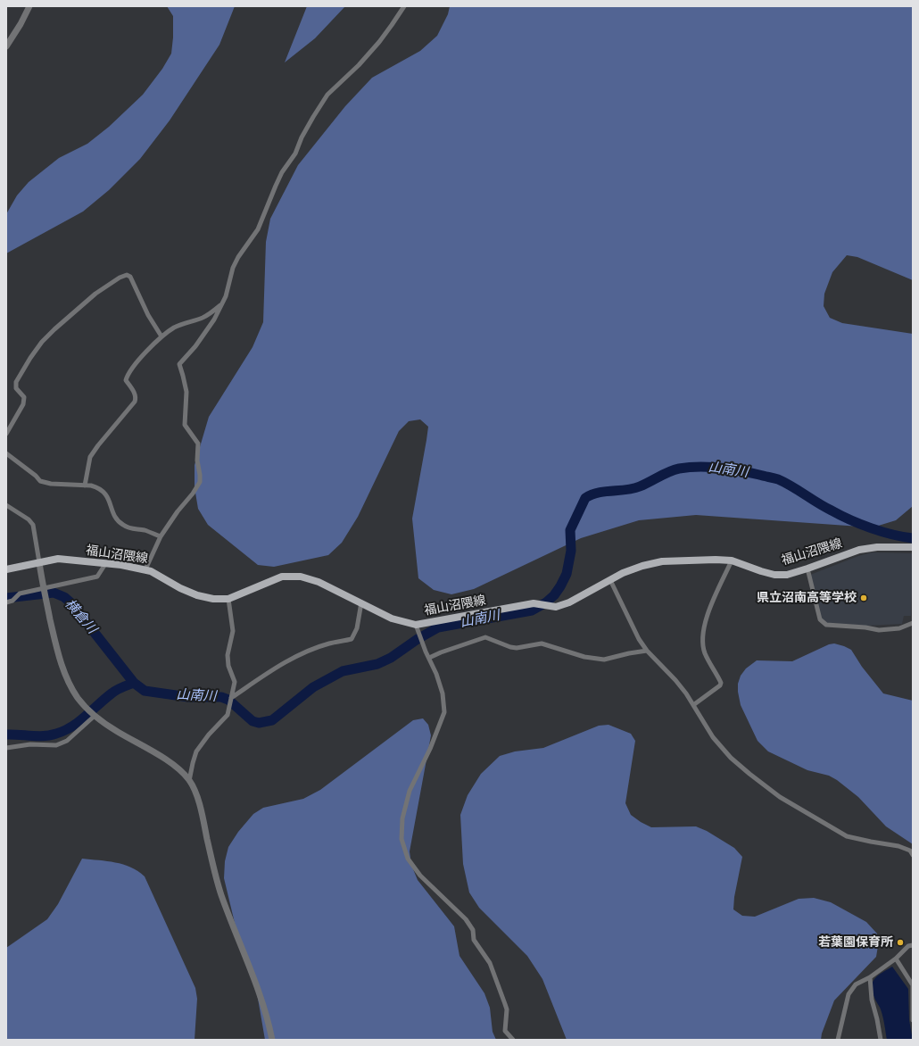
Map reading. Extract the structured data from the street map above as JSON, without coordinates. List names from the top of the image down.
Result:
{
  "streets": {
    "main road": ["福山沼隈線"]
  },
  "water": ["山南川", "横倉川"],
  "places": ["県立沼南高等学校", "若葉園保育所"]
}
